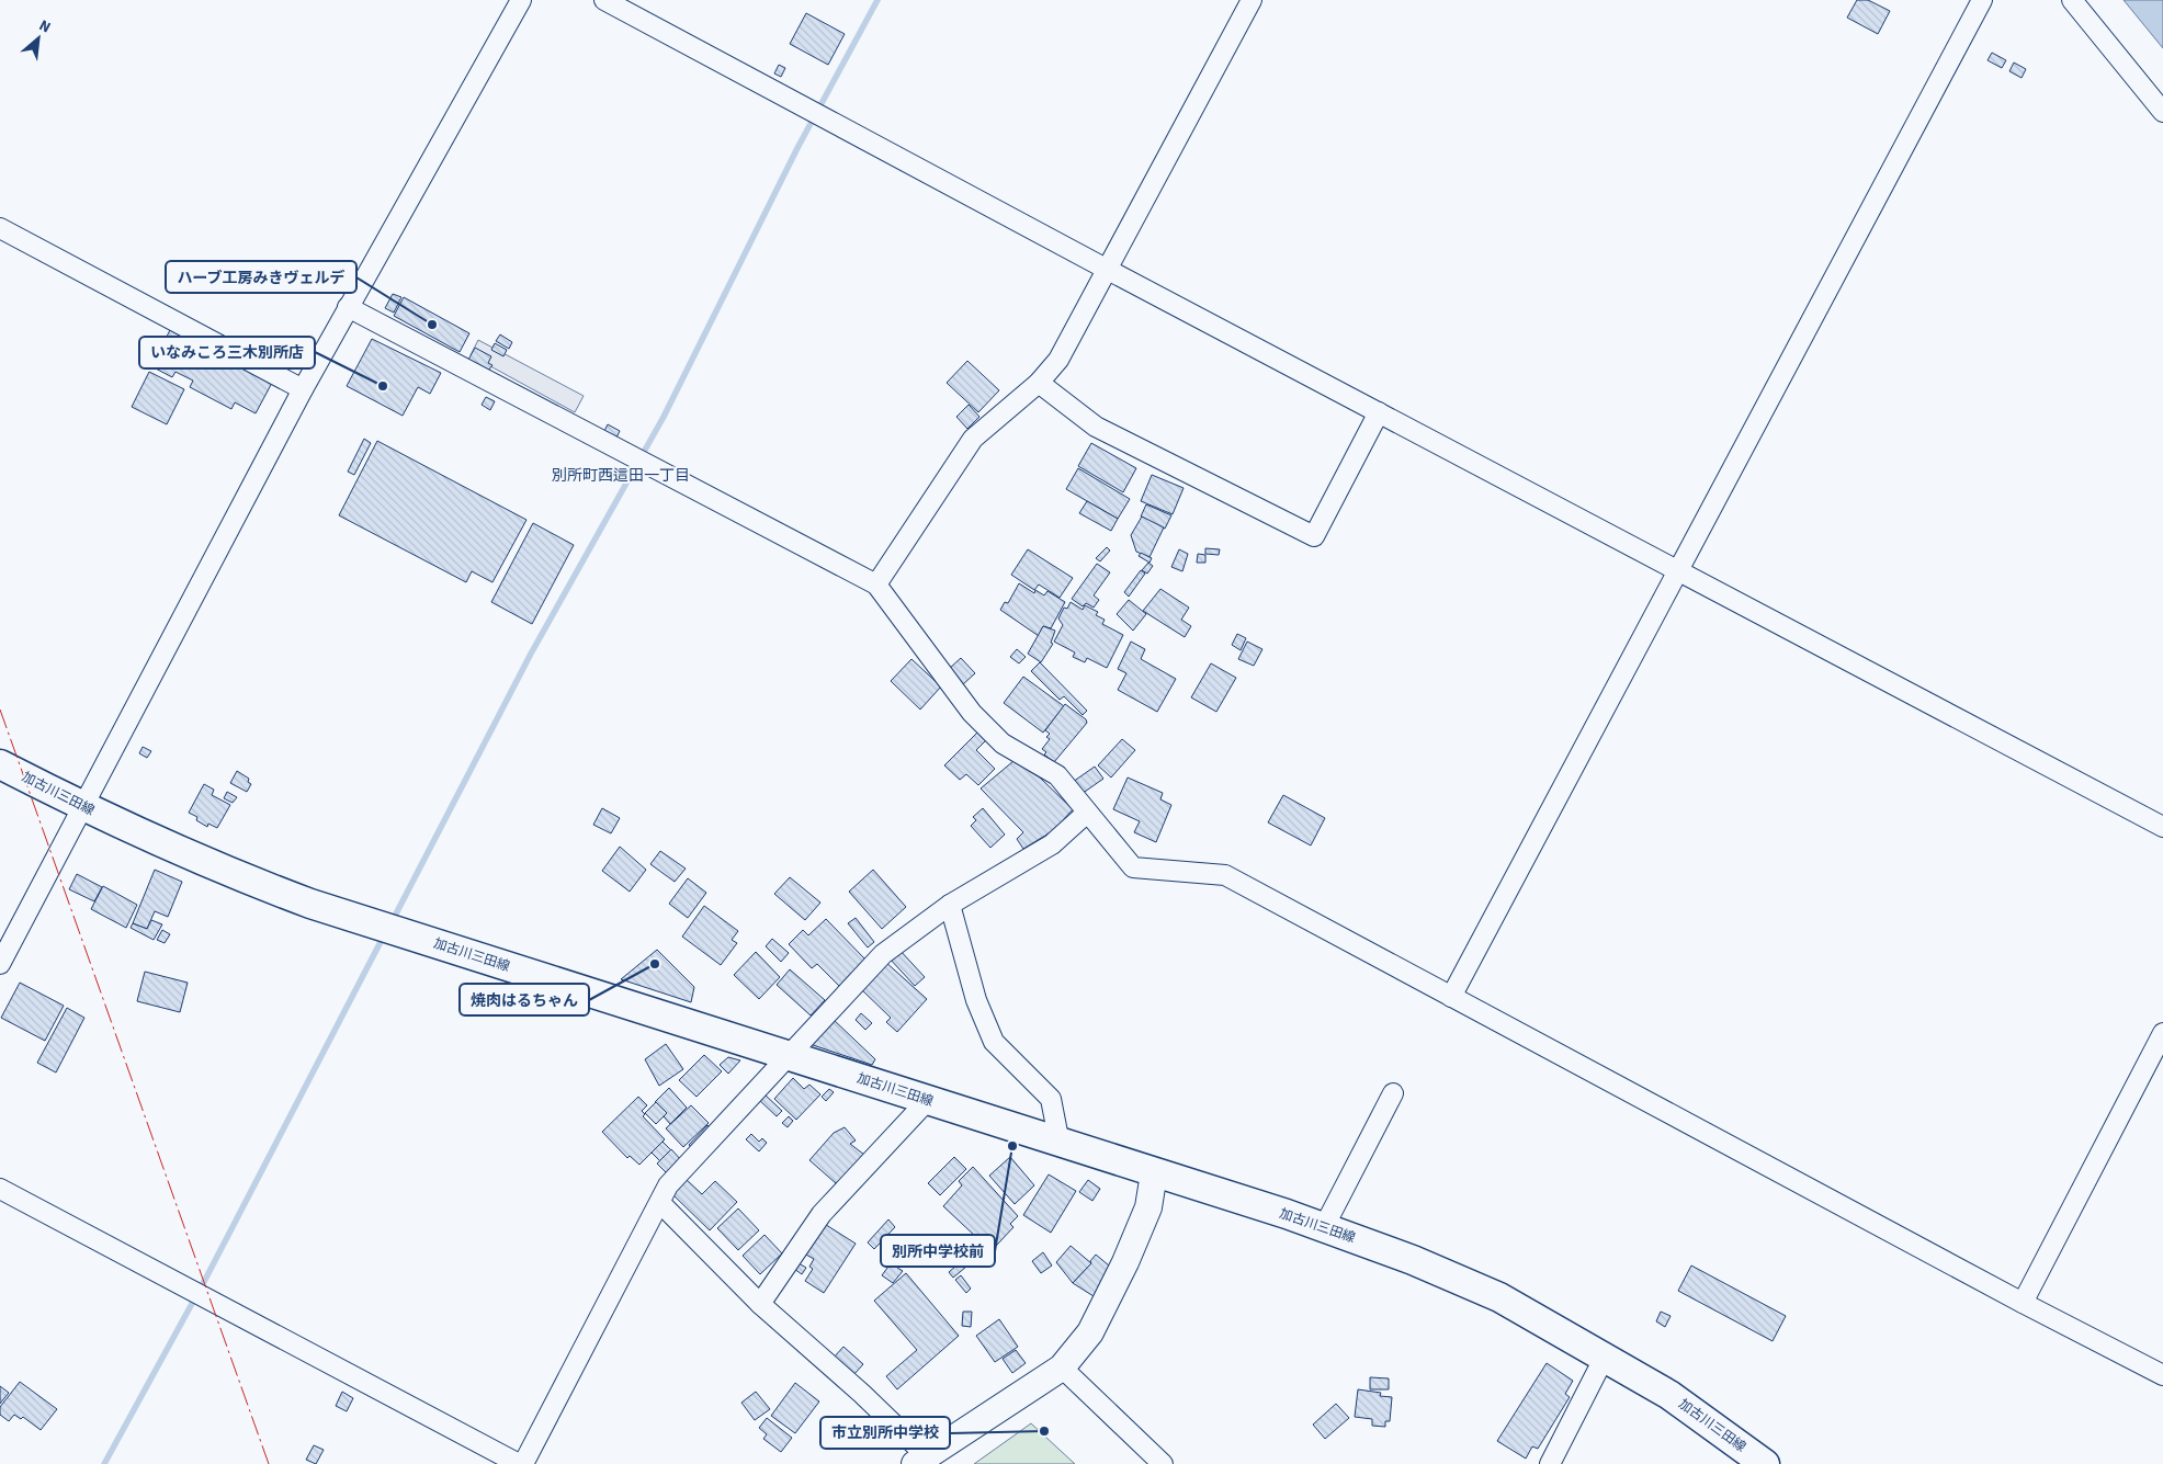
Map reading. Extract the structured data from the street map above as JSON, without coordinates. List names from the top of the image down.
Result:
{
  "streets": {
    "main road": ["加古川三田線"]
  },
  "districts": ["別所町西這田一丁目"],
  "places": [
    "ハーブ工房みきヴェルデ",
    "いなみころ三木別所店",
    "焼肉はるちゃん",
    "別所中学校前",
    "市立別所中学校"
  ],
  "north": "top right"
}
